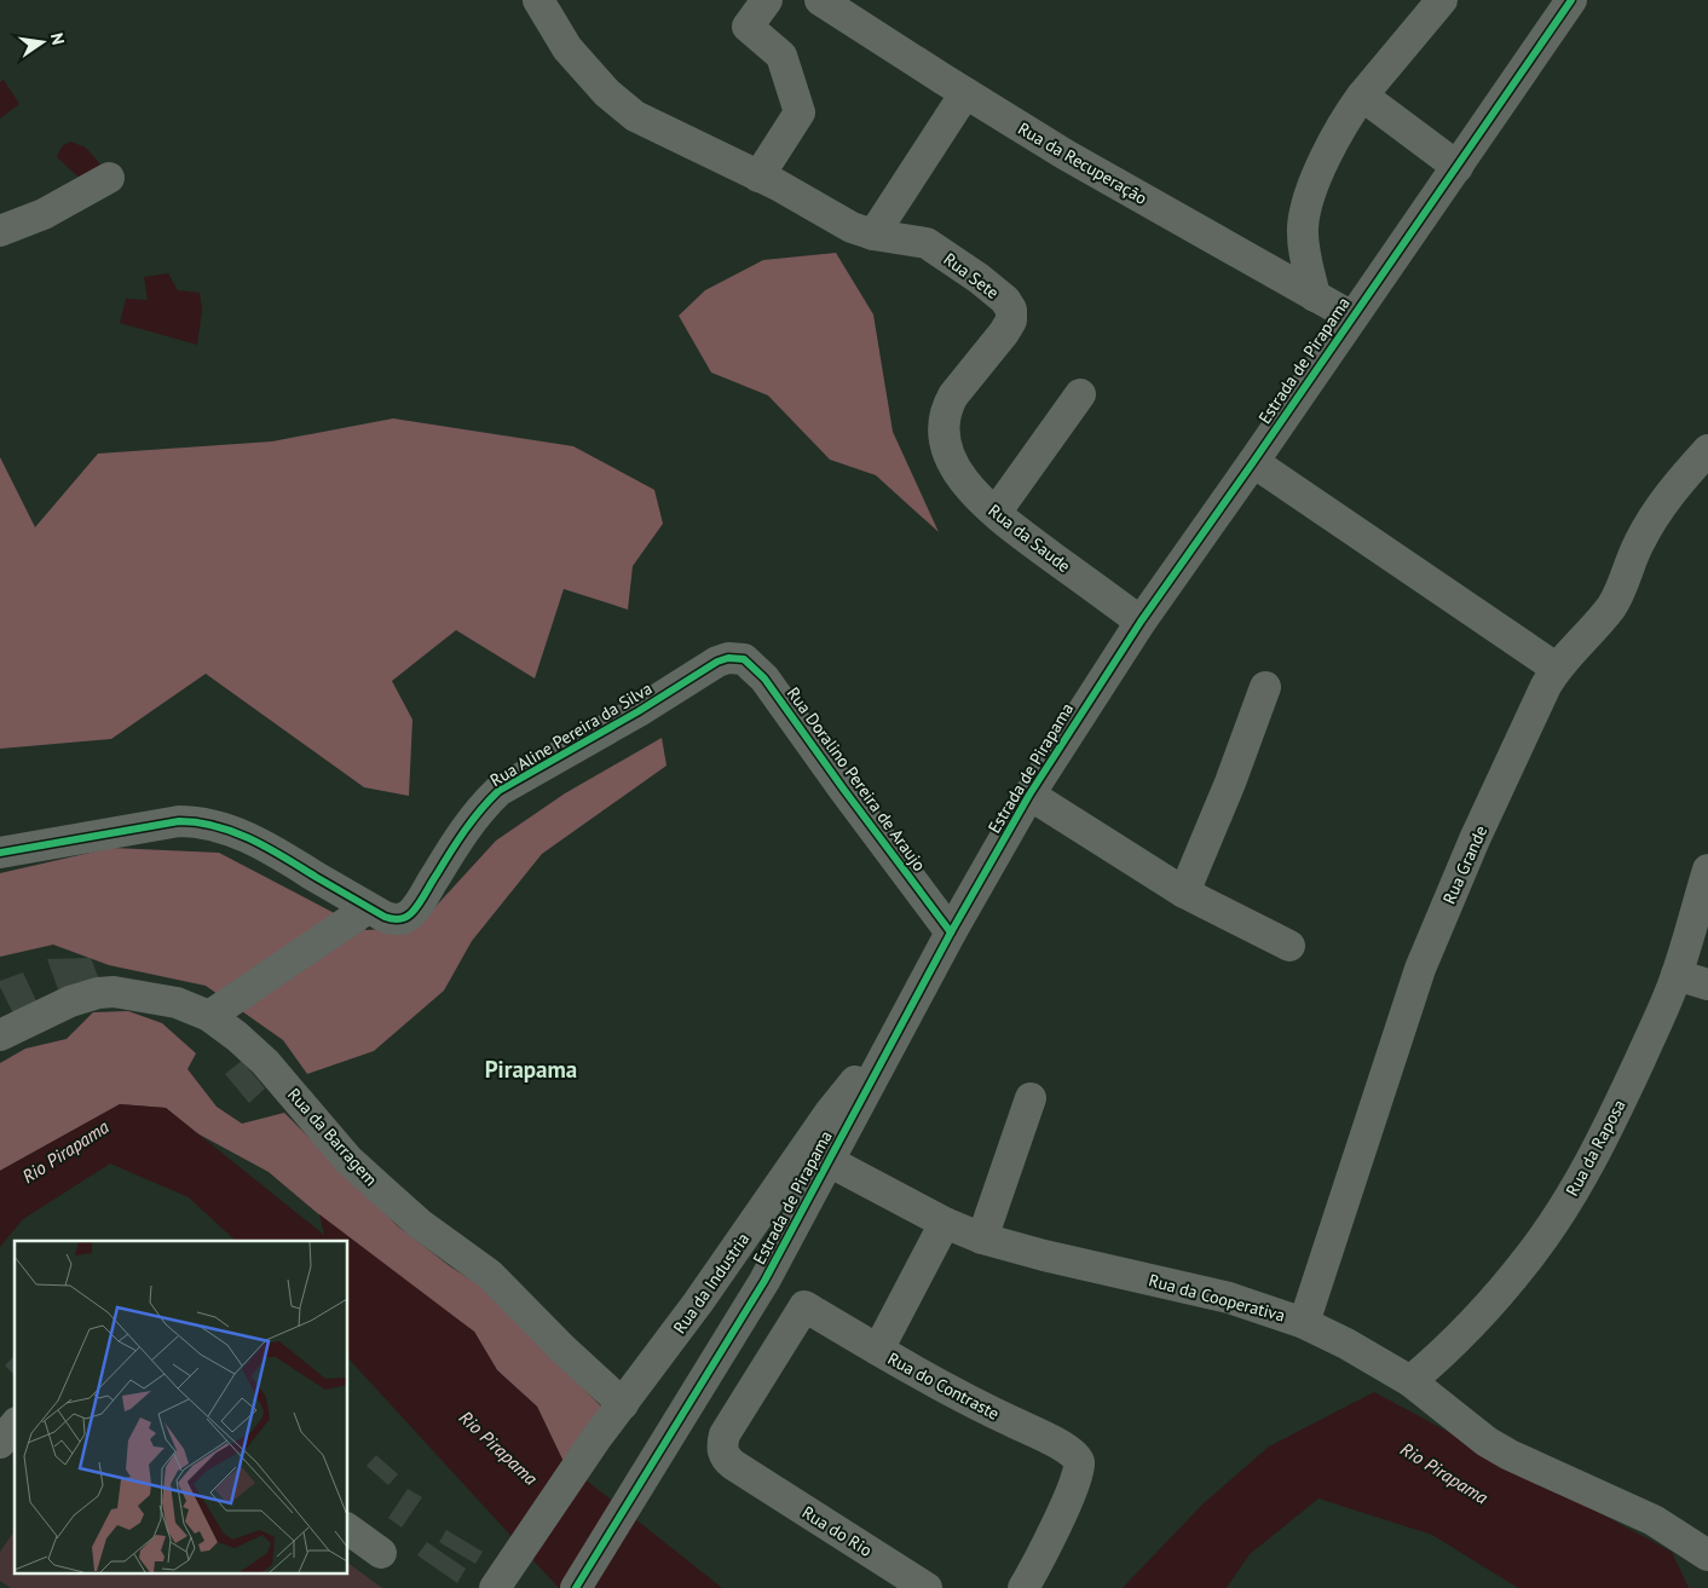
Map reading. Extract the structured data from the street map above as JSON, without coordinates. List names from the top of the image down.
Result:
{
  "streets": {
    "street": [
      "Rua da Recuperação",
      "Rua Sete",
      "Estrada de Pirapama",
      "Rua da Saude",
      "Rua Aline Pereira da Silva",
      "Rua Doralino Pereira de Araujo",
      "Rua Grande",
      "Rua da Barragem",
      "Rua da Raposa",
      "Rua da Industria",
      "Rua da Cooperativa",
      "Rua do Contraste",
      "Rua do Rio"
    ]
  },
  "crossings": [
    ["Rua da Recuperação", "Estrada de Pirapama"],
    ["Rua Sete", "Rua da Saude"],
    ["Estrada de Pirapama", "Rua da Saude"],
    ["Estrada de Pirapama", "Rua Doralino Pereira de Araujo"],
    ["Estrada de Pirapama", "Rua da Industria"],
    ["Estrada de Pirapama", "Rua da Cooperativa"],
    ["Rua Aline Pereira da Silva", "Rua Doralino Pereira de Araujo"],
    ["Rua Grande", "Rua da Cooperativa"],
    ["Rua da Barragem", "Rua da Industria"],
    ["Rua da Raposa", "Rua da Cooperativa"],
    ["Rua da Industria", "Rua da Cooperativa"],
    ["Rua do Contraste", "Rua do Rio"]
  ],
  "districts": ["Pirapama"],
  "water": ["Rio Pirapama"],
  "north": "right"
}
